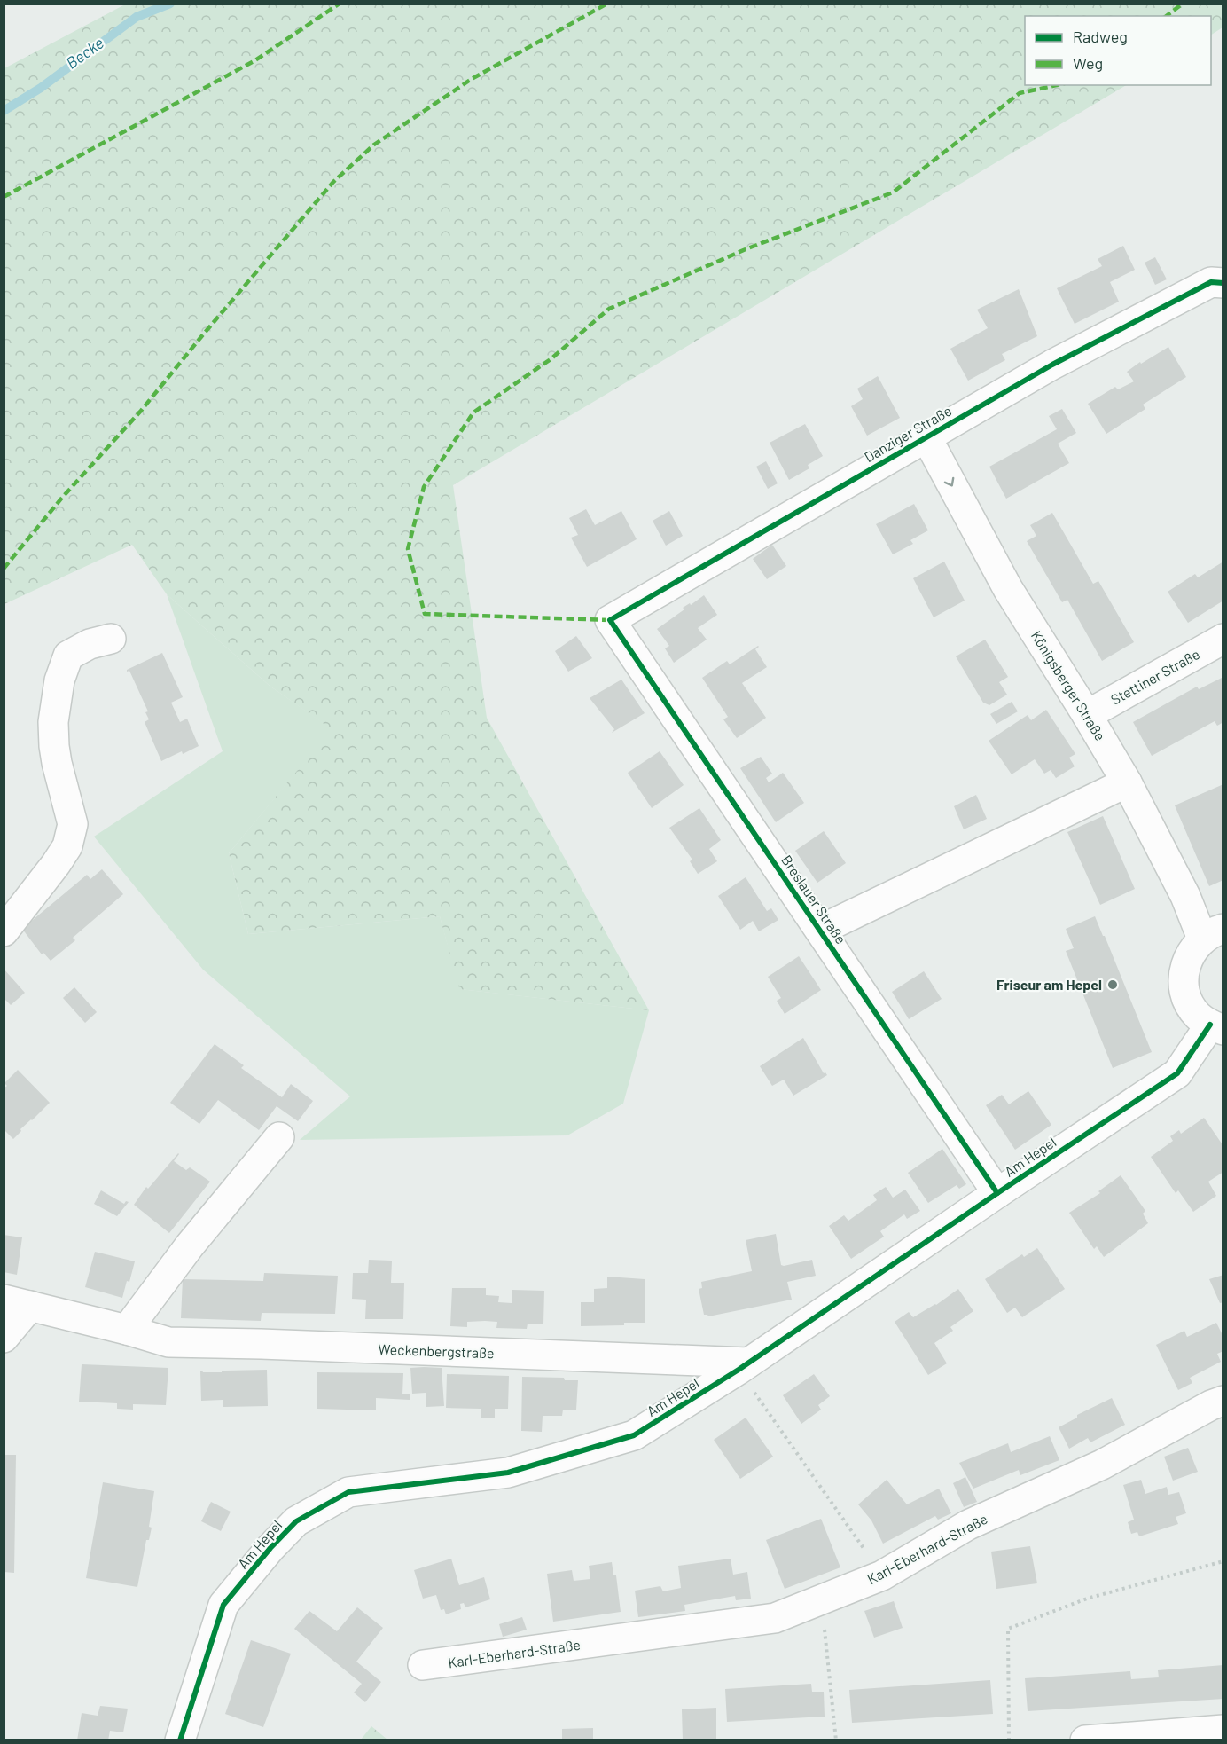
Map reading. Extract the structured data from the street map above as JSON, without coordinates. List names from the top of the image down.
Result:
{
  "streets": {
    "street": [
      "Danziger Straße",
      "Stettiner Straße",
      "Königsberger Straße",
      "Breslauer Straße",
      "Am Hepel",
      "Weckenbergstraße",
      "Karl-Eberhard-Straße"
    ]
  },
  "crossings": [
    ["Danziger Straße", "Königsberger Straße"],
    ["Danziger Straße", "Breslauer Straße"],
    ["Stettiner Straße", "Königsberger Straße"],
    ["Königsberger Straße", "Breslauer Straße"],
    ["Breslauer Straße", "Am Hepel"],
    ["Am Hepel", "Weckenbergstraße"]
  ],
  "one_way": ["Königsberger Straße"],
  "water": ["Becke"],
  "places": ["Friseur am Hepel"],
  "legend": ["Radweg", "Weg"]
}
